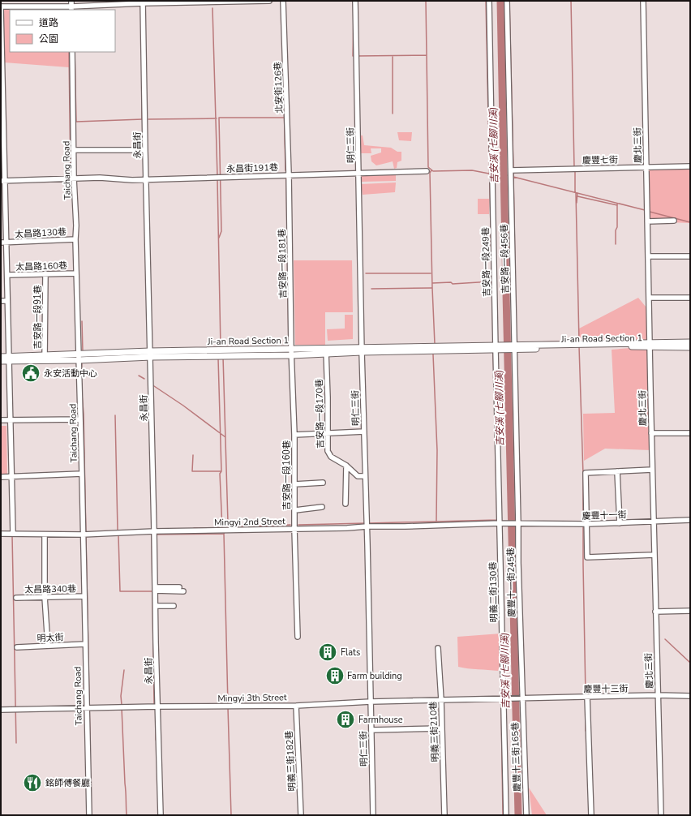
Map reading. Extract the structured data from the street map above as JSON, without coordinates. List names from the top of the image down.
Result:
{
  "streets": {
    "street": [
      "北安街126巷",
      "永昌街",
      "明仁三街",
      "慶北三街",
      "慶豐七街",
      "永昌街191巷",
      "Taichang Road",
      "太昌路130巷",
      "吉安路一段456巷",
      "吉安路一段249巷",
      "吉安路一段181巷",
      "太昌路160巷",
      "吉安路一段91巷",
      "Ji-an Road Section 1",
      "吉安路一段170巷",
      "吉安路一段160巷",
      "慶豐十一街",
      "Mingyi 2nd Street",
      "慶豐十一街245巷",
      "太昌路340巷",
      "明義二街130巷",
      "明太街",
      "慶豐十三街",
      "Mingyi 3th Street",
      "明義三街210巷",
      "慶豐十三街165巷",
      "明義三街182巷"
    ]
  },
  "crossings": [
    ["北安街126巷", "永昌街191巷"],
    ["北安街126巷", "吉安路一段181巷"],
    ["永昌街", "永昌街191巷"],
    ["永昌街", "Ji-an Road Section 1"],
    ["永昌街", "Mingyi 2nd Street"],
    ["永昌街", "Mingyi 3th Street"],
    ["明仁三街", "永昌街191巷"],
    ["明仁三街", "Ji-an Road Section 1"],
    ["明仁三街", "吉安路一段170巷"],
    ["明仁三街", "Mingyi 2nd Street"],
    ["明仁三街", "Mingyi 3th Street"],
    ["慶北三街", "慶豐七街"],
    ["慶北三街", "Ji-an Road Section 1"],
    ["慶北三街", "慶豐十一街"],
    ["慶北三街", "慶豐十三街"],
    ["慶豐七街", "吉安路一段456巷"],
    ["永昌街191巷", "Taichang Road"],
    ["永昌街191巷", "吉安路一段181巷"],
    ["Taichang Road", "太昌路130巷"],
    ["Taichang Road", "太昌路160巷"],
    ["Taichang Road", "Ji-an Road Section 1"],
    ["Taichang Road", "Mingyi 2nd Street"],
    ["Taichang Road", "太昌路340巷"],
    ["Taichang Road", "明太街"],
    ["Taichang Road", "Mingyi 3th Street"],
    ["吉安路一段456巷", "Ji-an Road Section 1"],
    ["吉安路一段456巷", "慶豐十一街"],
    ["吉安路一段456巷", "慶豐十一街245巷"],
    ["吉安路一段249巷", "Ji-an Road Section 1"],
    ["吉安路一段249巷", "慶豐十一街"],
    ["吉安路一段249巷", "Mingyi 2nd Street"],
    ["吉安路一段249巷", "明義二街130巷"],
    ["吉安路一段181巷", "Ji-an Road Section 1"],
    ["吉安路一段181巷", "吉安路一段160巷"],
    ["太昌路160巷", "吉安路一段91巷"],
    ["吉安路一段91巷", "Ji-an Road Section 1"],
    ["Ji-an Road Section 1", "吉安路一段170巷"],
    ["Ji-an Road Section 1", "吉安路一段160巷"],
    ["吉安路一段160巷", "Mingyi 2nd Street"],
    ["慶豐十一街", "Mingyi 2nd Street"],
    ["慶豐十一街", "慶豐十一街245巷"],
    ["慶豐十一街", "明義二街130巷"],
    ["Mingyi 2nd Street", "明義二街130巷"],
    ["慶豐十一街245巷", "慶豐十三街"],
    ["慶豐十一街245巷", "慶豐十三街165巷"],
    ["明義二街130巷", "慶豐十三街"],
    ["明義二街130巷", "Mingyi 3th Street"],
    ["慶豐十三街", "Mingyi 3th Street"],
    ["慶豐十三街", "慶豐十三街165巷"],
    ["Mingyi 3th Street", "明義三街210巷"],
    ["Mingyi 3th Street", "明義三街182巷"]
  ],
  "water": ["吉安溪 (七腳川溪)"],
  "places": {
    "public building": ["永安活動中心"],
    "building": ["Flats", "Farm building", "Farmhouse"],
    "restaurant": ["銘師傅餐廳"]
  },
  "legend": ["道路", "公園"]
}
